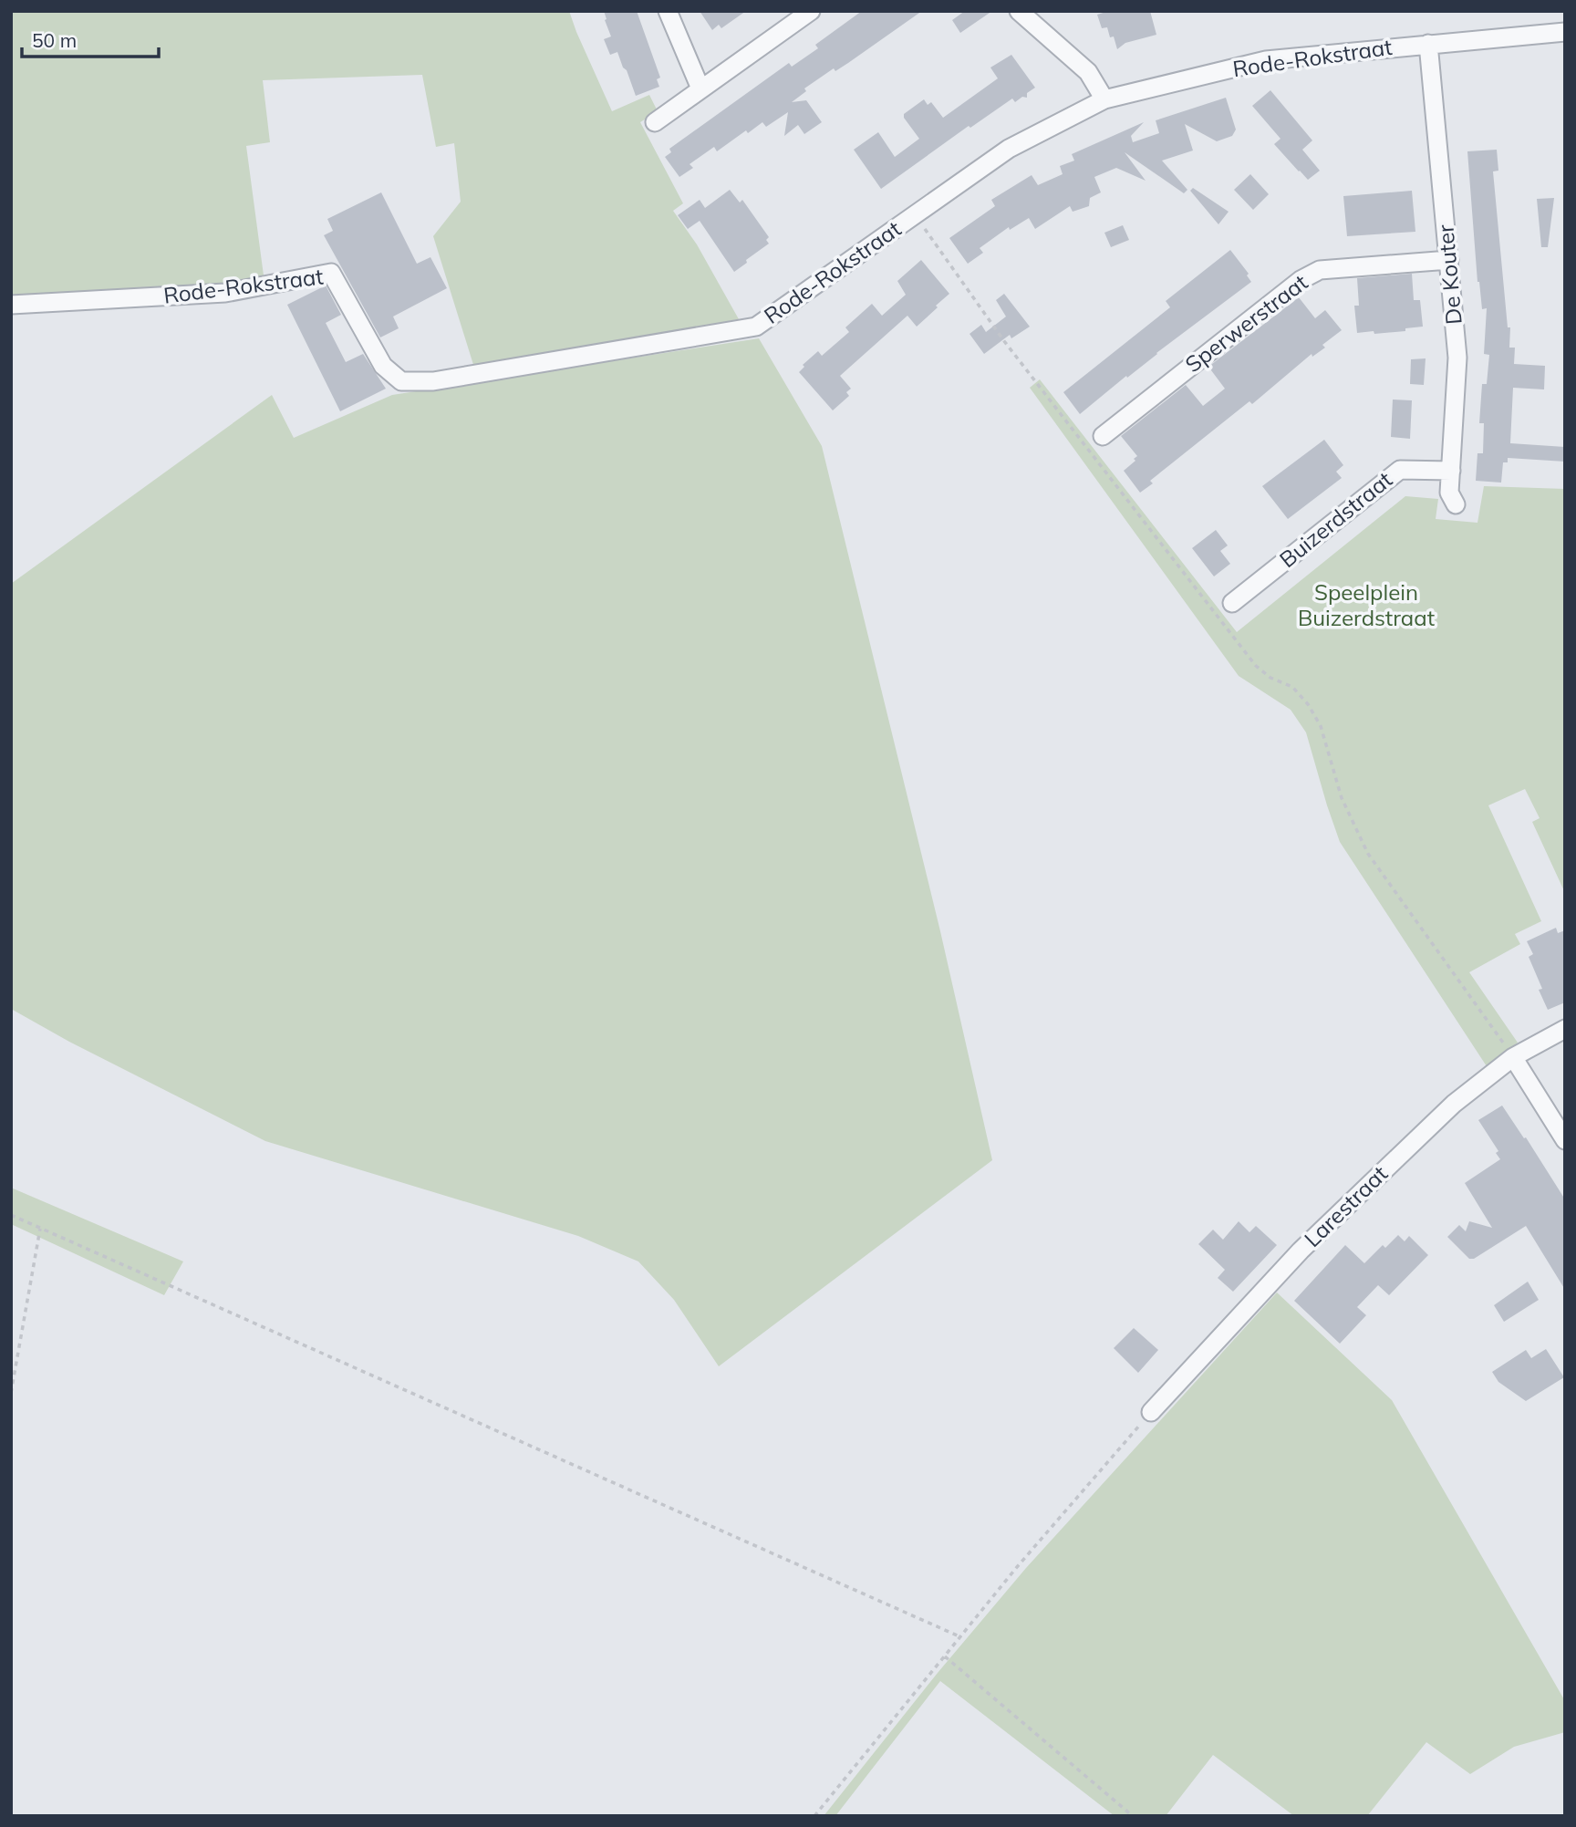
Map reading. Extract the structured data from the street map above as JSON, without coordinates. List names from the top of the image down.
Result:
{
  "streets": {
    "street": [
      "Rode-Rokstraat",
      "De Kouter",
      "Sperwerstraat",
      "Buizerdstraat",
      "Larestraat"
    ]
  },
  "crossings": [
    ["Rode-Rokstraat", "De Kouter"],
    ["De Kouter", "Sperwerstraat"],
    ["De Kouter", "Buizerdstraat"]
  ],
  "parks": ["Speelplein Buizerdstraat"],
  "scale_bar": "50 m"
}
